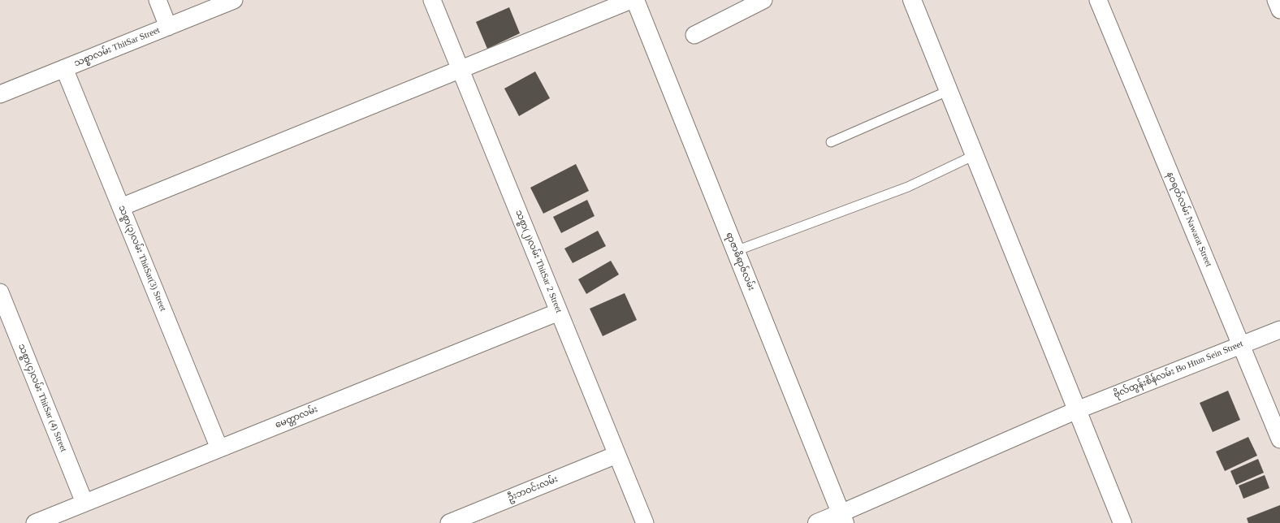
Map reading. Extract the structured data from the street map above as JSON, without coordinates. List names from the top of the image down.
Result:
{
  "streets": {
    "street": [
      "သစ္စာလမ်း ThitSar Street",
      "နဝရတ်လမ်း Nawarat Street",
      "သစ္စာ(၃)လမ်း ThitSar(3) Street",
      "သစ္စာ(၂)လမ်း ThitSar 2 Street",
      "ရာဇာဓိရာဇ်လမ်း",
      "ဗိုလ်ထွန်းစိန်လမ်း Bo Htun Sein Street",
      "သစ္စာ(၄)လမ်း ThitSar (4) Street",
      "မေတ္တာလမ်း",
      "ဦးဘဝင်းလမ်း"
    ]
  },
  "crossings": [
    ["သစ္စာလမ်း ThitSar Street", "သစ္စာ(၃)လမ်း ThitSar(3) Street"],
    ["နဝရတ်လမ်း Nawarat Street", "ဗိုလ်ထွန်းစိန်လမ်း Bo Htun Sein Street"],
    ["သစ္စာ(၃)လမ်း ThitSar(3) Street", "မေတ္တာလမ်း"],
    ["သစ္စာ(၂)လမ်း ThitSar 2 Street", "မေတ္တာလမ်း"],
    ["သစ္စာ(၂)လမ်း ThitSar 2 Street", "ဦးဘဝင်းလမ်း"],
    ["ရာဇာဓိရာဇ်လမ်း", "ဗိုလ်ထွန်းစိန်လမ်း Bo Htun Sein Street"],
    ["သစ္စာ(၄)လမ်း ThitSar (4) Street", "မေတ္တာလမ်း"]
  ]
}
